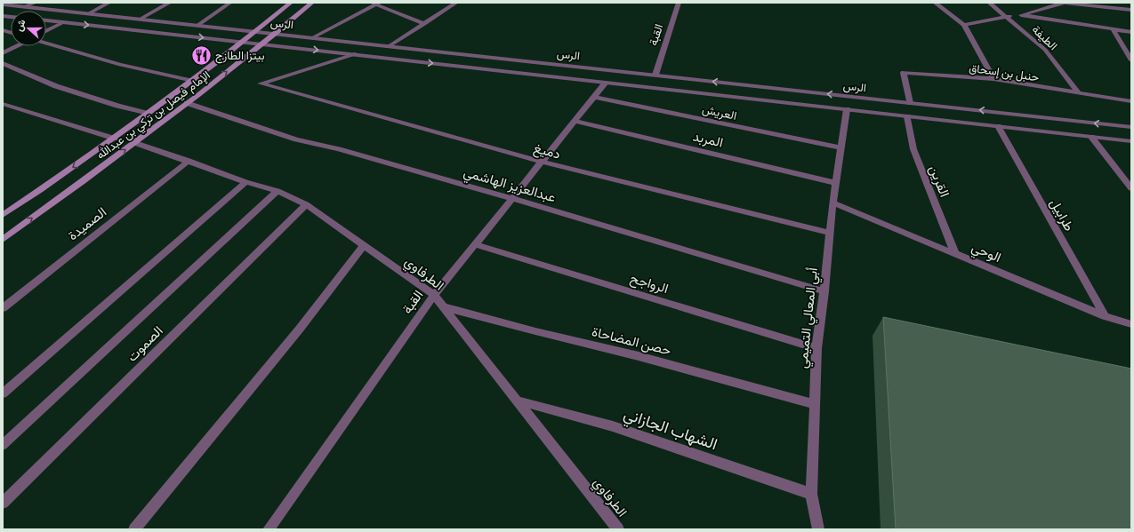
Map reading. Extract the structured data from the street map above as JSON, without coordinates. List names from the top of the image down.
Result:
{
  "streets": {
    "main road": ["الإمام فيصل بن تركي بن عبدالله"],
    "street": [
      "الرس",
      "القبة",
      "الطيفة",
      "حنبل بن إسحاق",
      "العريش",
      "المربد",
      "دميغ",
      "القرين",
      "عبدالعزيز الهاشمي",
      "طرابيل",
      "الصميدة",
      "الوحي",
      "الطرفاوي",
      "الرواجح",
      "أبي المعالي التميمي",
      "حصن المضاحاة",
      "الصموت",
      "الشهاب الجازاني"
    ]
  },
  "crossings": [
    ["الرس", "القبة"],
    ["الرس", "حنبل بن إسحاق"],
    ["الرس", "الإمام فيصل بن تركي بن عبدالله"],
    ["الرس", "دميغ"],
    ["الرس", "القرين"],
    ["الرس", "طرابيل"],
    ["الرس", "أبي المعالي التميمي"],
    ["القبة", "العريش"],
    ["القبة", "المربد"],
    ["القبة", "دميغ"],
    ["القبة", "عبدالعزيز الهاشمي"],
    ["القبة", "الطرفاوي"],
    ["القبة", "الرواجح"],
    ["الطيفة", "حنبل بن إسحاق"],
    ["العريش", "أبي المعالي التميمي"],
    ["الإمام فيصل بن تركي بن عبدالله", "عبدالعزيز الهاشمي"],
    ["الإمام فيصل بن تركي بن عبدالله", "الطرفاوي"],
    ["المربد", "أبي المعالي التميمي"],
    ["دميغ", "أبي المعالي التميمي"],
    ["القرين", "الوحي"],
    ["عبدالعزيز الهاشمي", "أبي المعالي التميمي"],
    ["طرابيل", "الوحي"],
    ["الصميدة", "الطرفاوي"],
    ["الوحي", "أبي المعالي التميمي"],
    ["الطرفاوي", "حصن المضاحاة"],
    ["الطرفاوي", "الصموت"],
    ["الطرفاوي", "الشهاب الجازاني"],
    ["الرواجح", "أبي المعالي التميمي"],
    ["أبي المعالي التميمي", "حصن المضاحاة"],
    ["أبي المعالي التميمي", "الشهاب الجازاني"]
  ],
  "places": {
    "restaurant": ["بيتزا الطازج"]
  },
  "north": "left"
}
